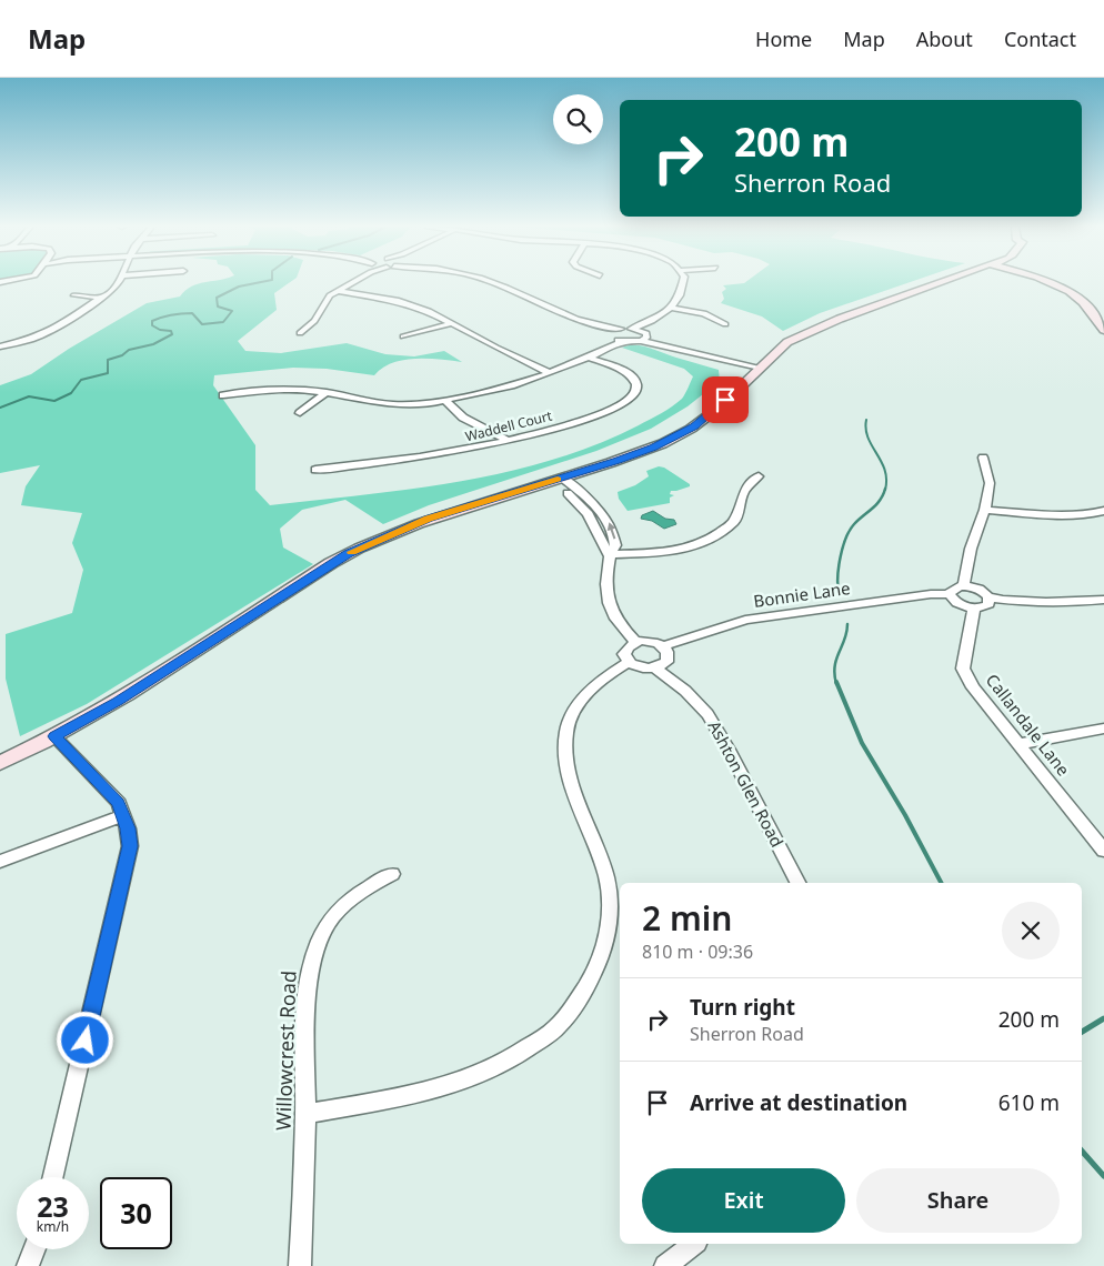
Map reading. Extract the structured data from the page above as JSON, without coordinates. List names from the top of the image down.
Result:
{
  "streets": {
    "street": [
      "Waddell Court",
      "Bonnie Lane",
      "Callandale Lane",
      "Ashton Glen Road",
      "Willowcrest Road"
    ]
  },
  "crossings": [
    ["Bonnie Lane", "Ashton Glen Road"]
  ],
  "page": {
    "header": "Map",
    "nav": [
      "Home",
      "Map",
      "About",
      "Contact"
    ],
    "turn": ["200 m", "Sherron Road"],
    "heading": ["2 min", "810 m · 09:36"],
    "list": [
      {
        "name": "Turn right",
        "note": "Sherron Road",
        "value": "200 m"
      },
      {
        "name": "Arrive at destination",
        "value": "610 m"
      }
    ],
    "buttons": ["Exit", "Share"],
    "speed": "23 km/h",
    "limit": "30"
  }
}
